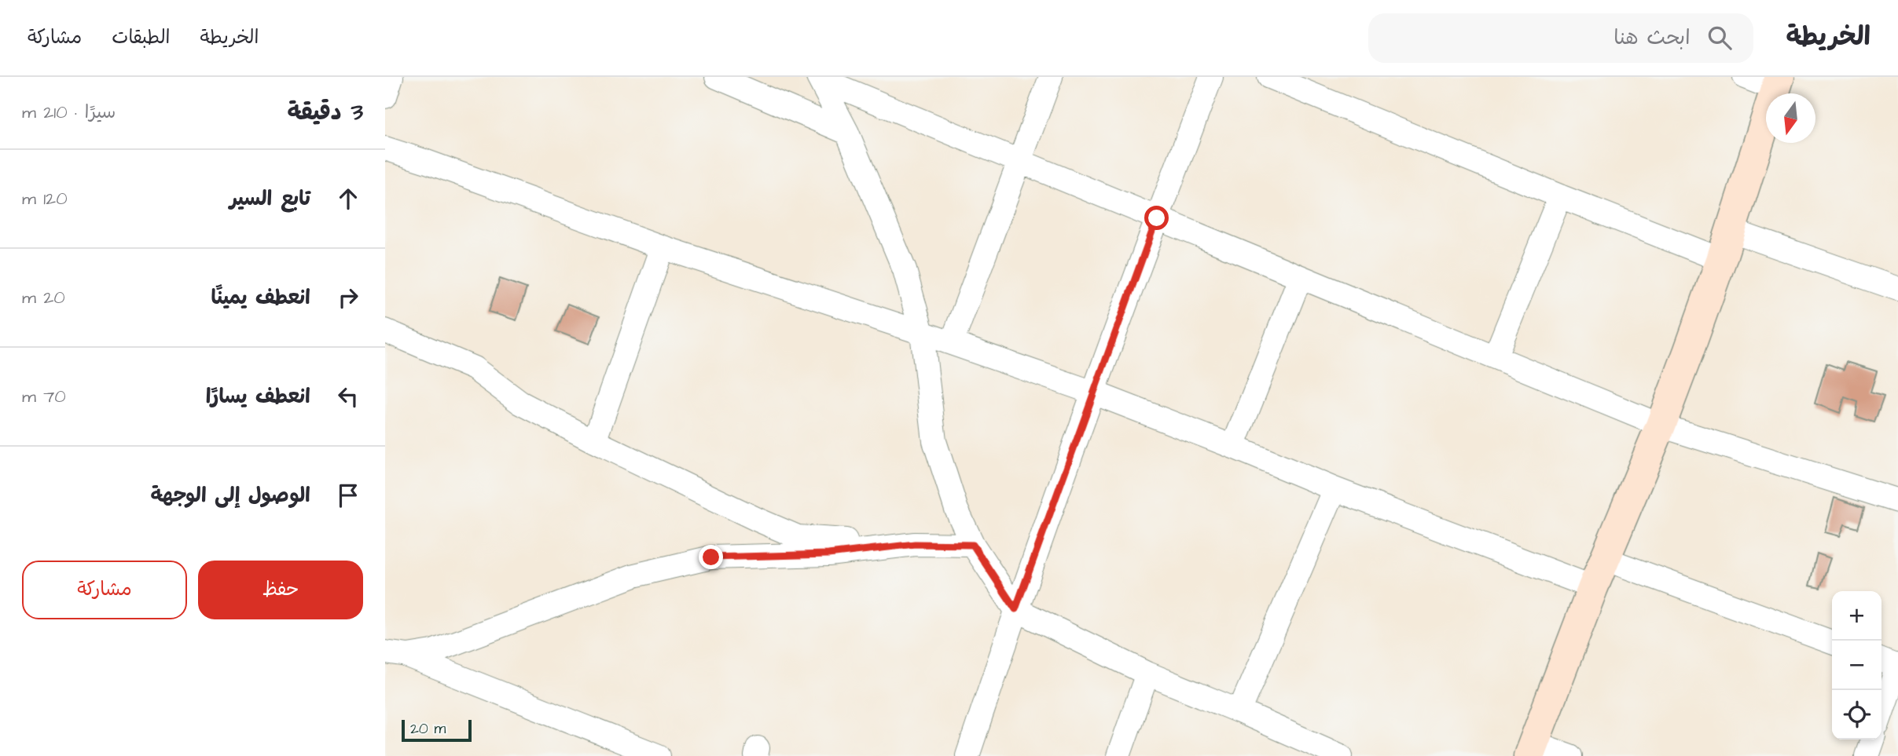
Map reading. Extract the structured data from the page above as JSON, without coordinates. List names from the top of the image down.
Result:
{
  "scale_bar": "20 m",
  "north": "bottom",
  "page": {
    "header": "الخريطة",
    "search": "ابحث هنا",
    "nav": ["الخريطة", "الطبقات", "مشاركة"],
    "heading": ["3 دقيقة", "سيرًا · 210 m"],
    "list": [
      ["تابع السير", "120 m"],
      ["انعطف يمينًا", "20 m"],
      ["انعطف يسارًا", "70 m"],
      "الوصول إلى الوجهة"
    ],
    "buttons": ["حفظ", "مشاركة"],
    "map_buttons": ["+", "−"],
    "scale": "20 m"
  }
}
